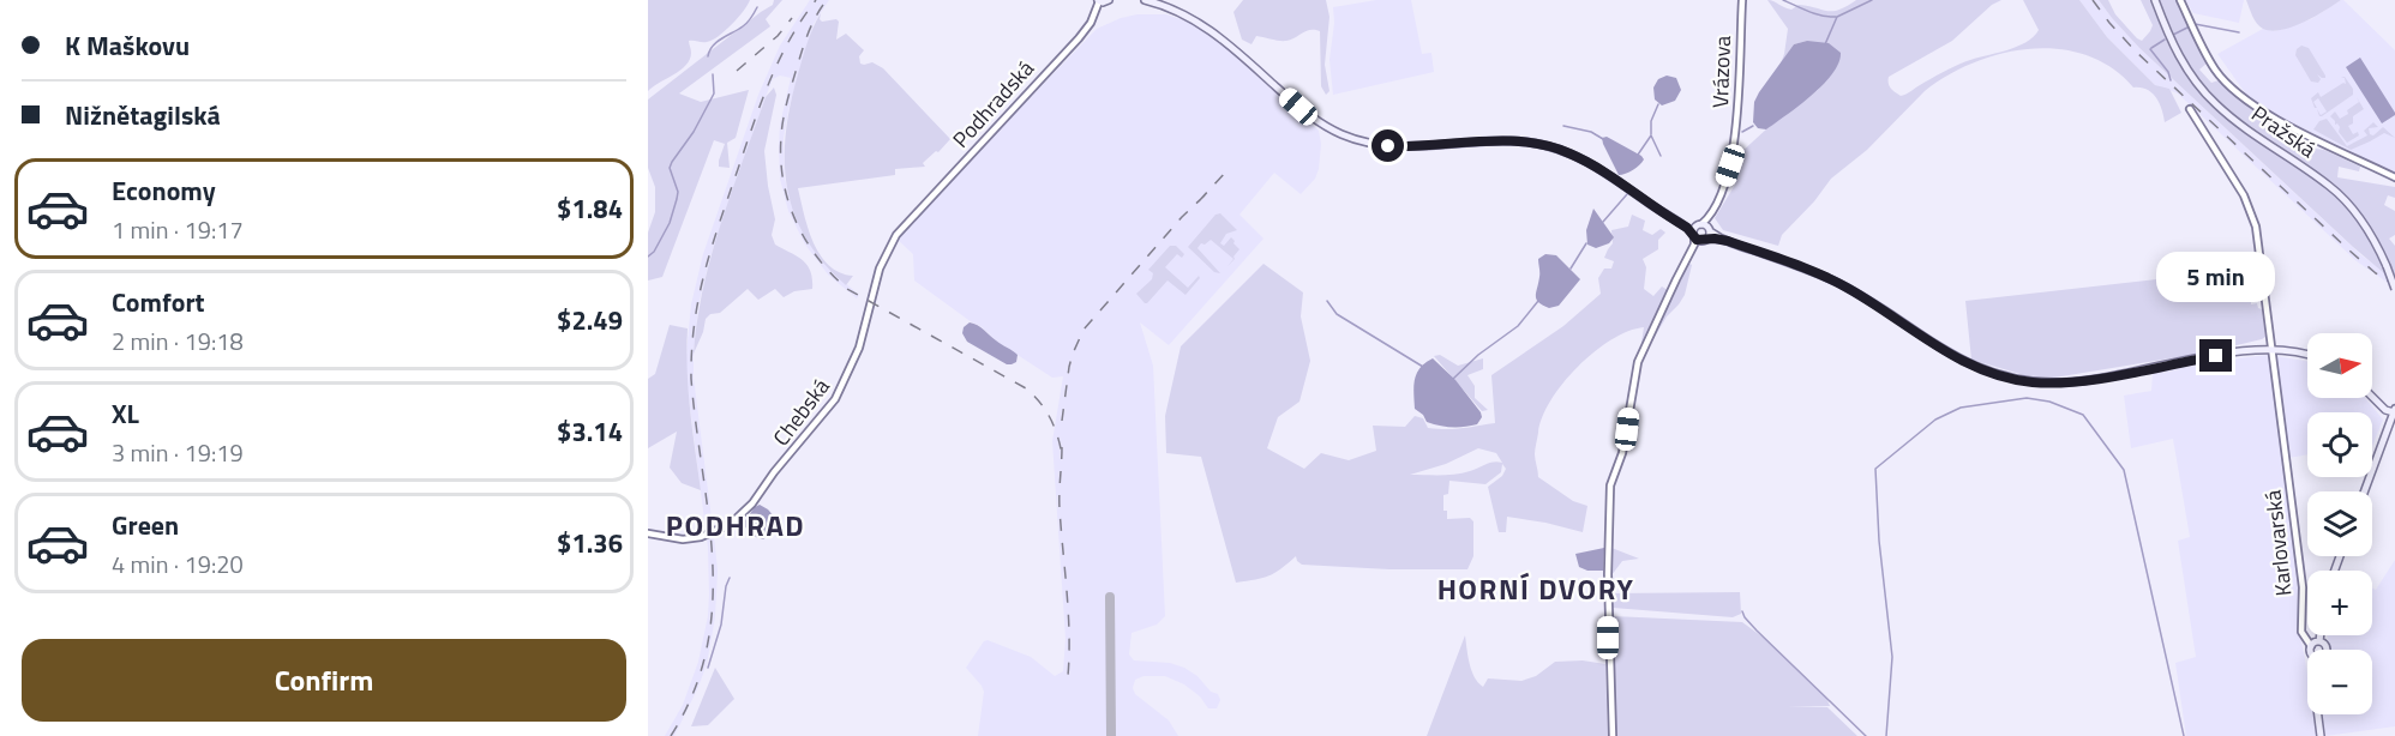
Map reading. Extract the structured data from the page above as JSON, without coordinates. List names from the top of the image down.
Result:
{
  "streets": {
    "main road": ["Pražská"],
    "street": [
      "Vrázova",
      "Podhradská",
      "Chebská",
      "Karlovarská"
    ]
  },
  "crossings": [
    ["Podhradská", "Chebská"]
  ],
  "districts": ["PODHRAD", "HORNÍ DVORY"],
  "north": "right",
  "page": {
    "banner": ["K Maškovu", "Nižnětagilská"],
    "list": [
      {
        "name": "Economy",
        "note": "1 min · 19:17",
        "value": "$1.84"
      },
      {
        "name": "Comfort",
        "note": "2 min · 19:18",
        "value": "$2.49"
      },
      {
        "name": "XL",
        "note": "3 min · 19:19",
        "value": "$3.14"
      },
      {
        "name": "Green",
        "note": "4 min · 19:20",
        "value": "$1.36"
      }
    ],
    "bubble": "5 min",
    "map_buttons": ["+", "−"],
    "buttons": "Confirm"
  }
}
